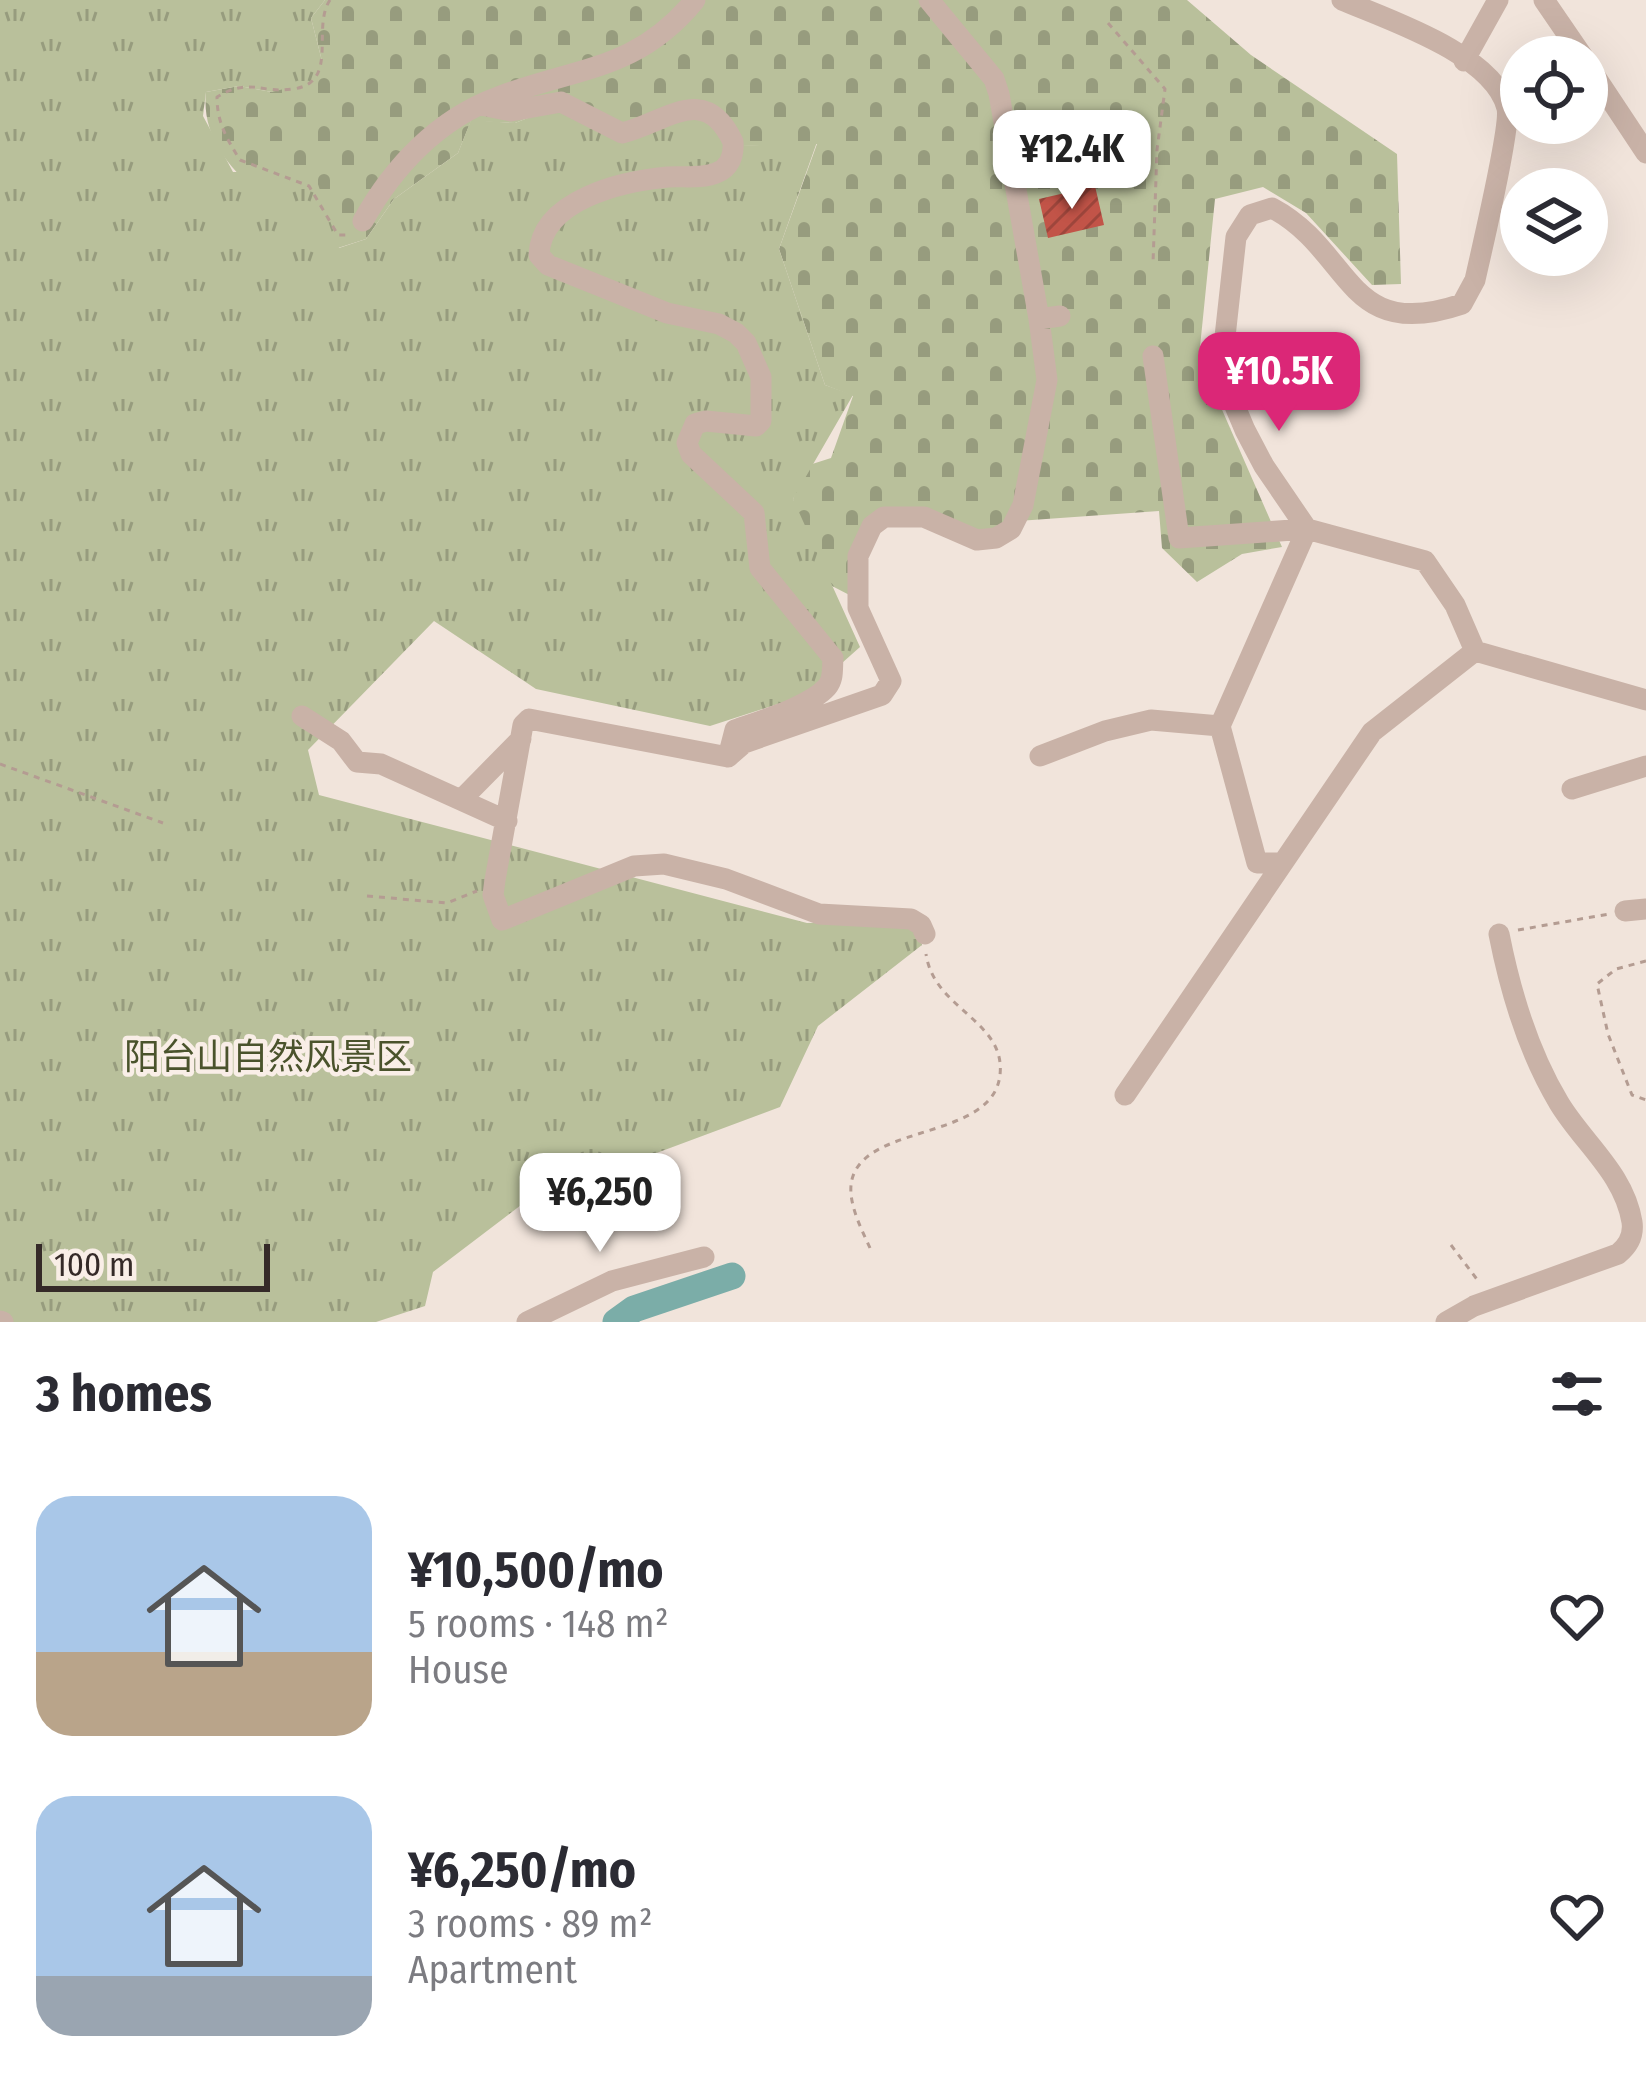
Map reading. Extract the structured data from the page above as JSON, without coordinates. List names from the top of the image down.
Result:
{
  "parks": ["阳台山自然风景区"],
  "scale_bar": "100 m",
  "page": {
    "price": ["¥12.4K", "¥10.5K", "¥6,250"],
    "scale": "100 m",
    "heading": "3 homes",
    "list": [
      {
        "name": "¥10,500/mo",
        "note": "5 rooms · 148 m² · House"
      },
      {
        "name": "¥6,250/mo",
        "note": "3 rooms · 89 m² · Apartment"
      }
    ]
  }
}
